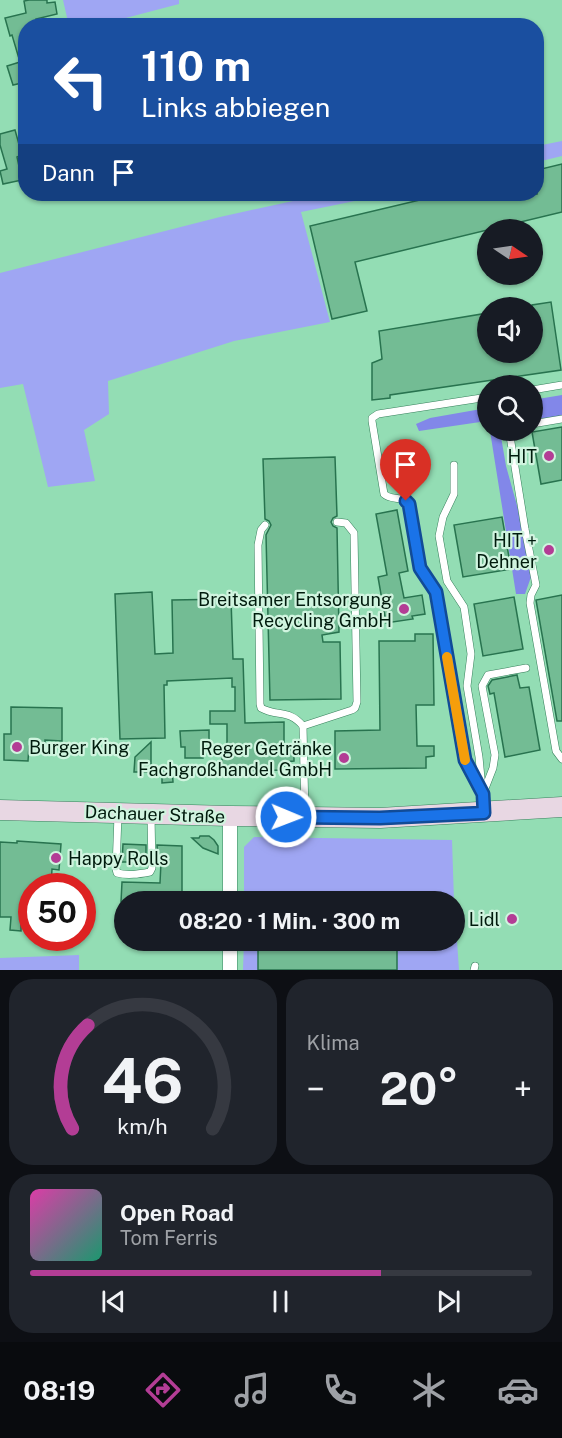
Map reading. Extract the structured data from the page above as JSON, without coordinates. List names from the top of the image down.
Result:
{
  "streets": {
    "main road": ["Dachauer Straße"]
  },
  "places": [
    "HIT",
    "HIT + Dehner",
    "Breitsamer Entsorgung Recycling GmbH",
    "Burger King",
    "Reger Getränke Fachgroßhandel GmbH",
    "Happy Rolls",
    "Lidl"
  ],
  "north": "right",
  "page": {
    "turn": ["110 m", "Links abbiegen"],
    "then": "Dann",
    "limit": "50",
    "trip": "08:20 · 1 Min. · 300 m",
    "tile": "Klima",
    "heat": ["−", "20°", "+"],
    "song": ["Open Road", "Tom Ferris"],
    "tabs": "08:19",
    "gauge": ["46", "km/h"]
  }
}
